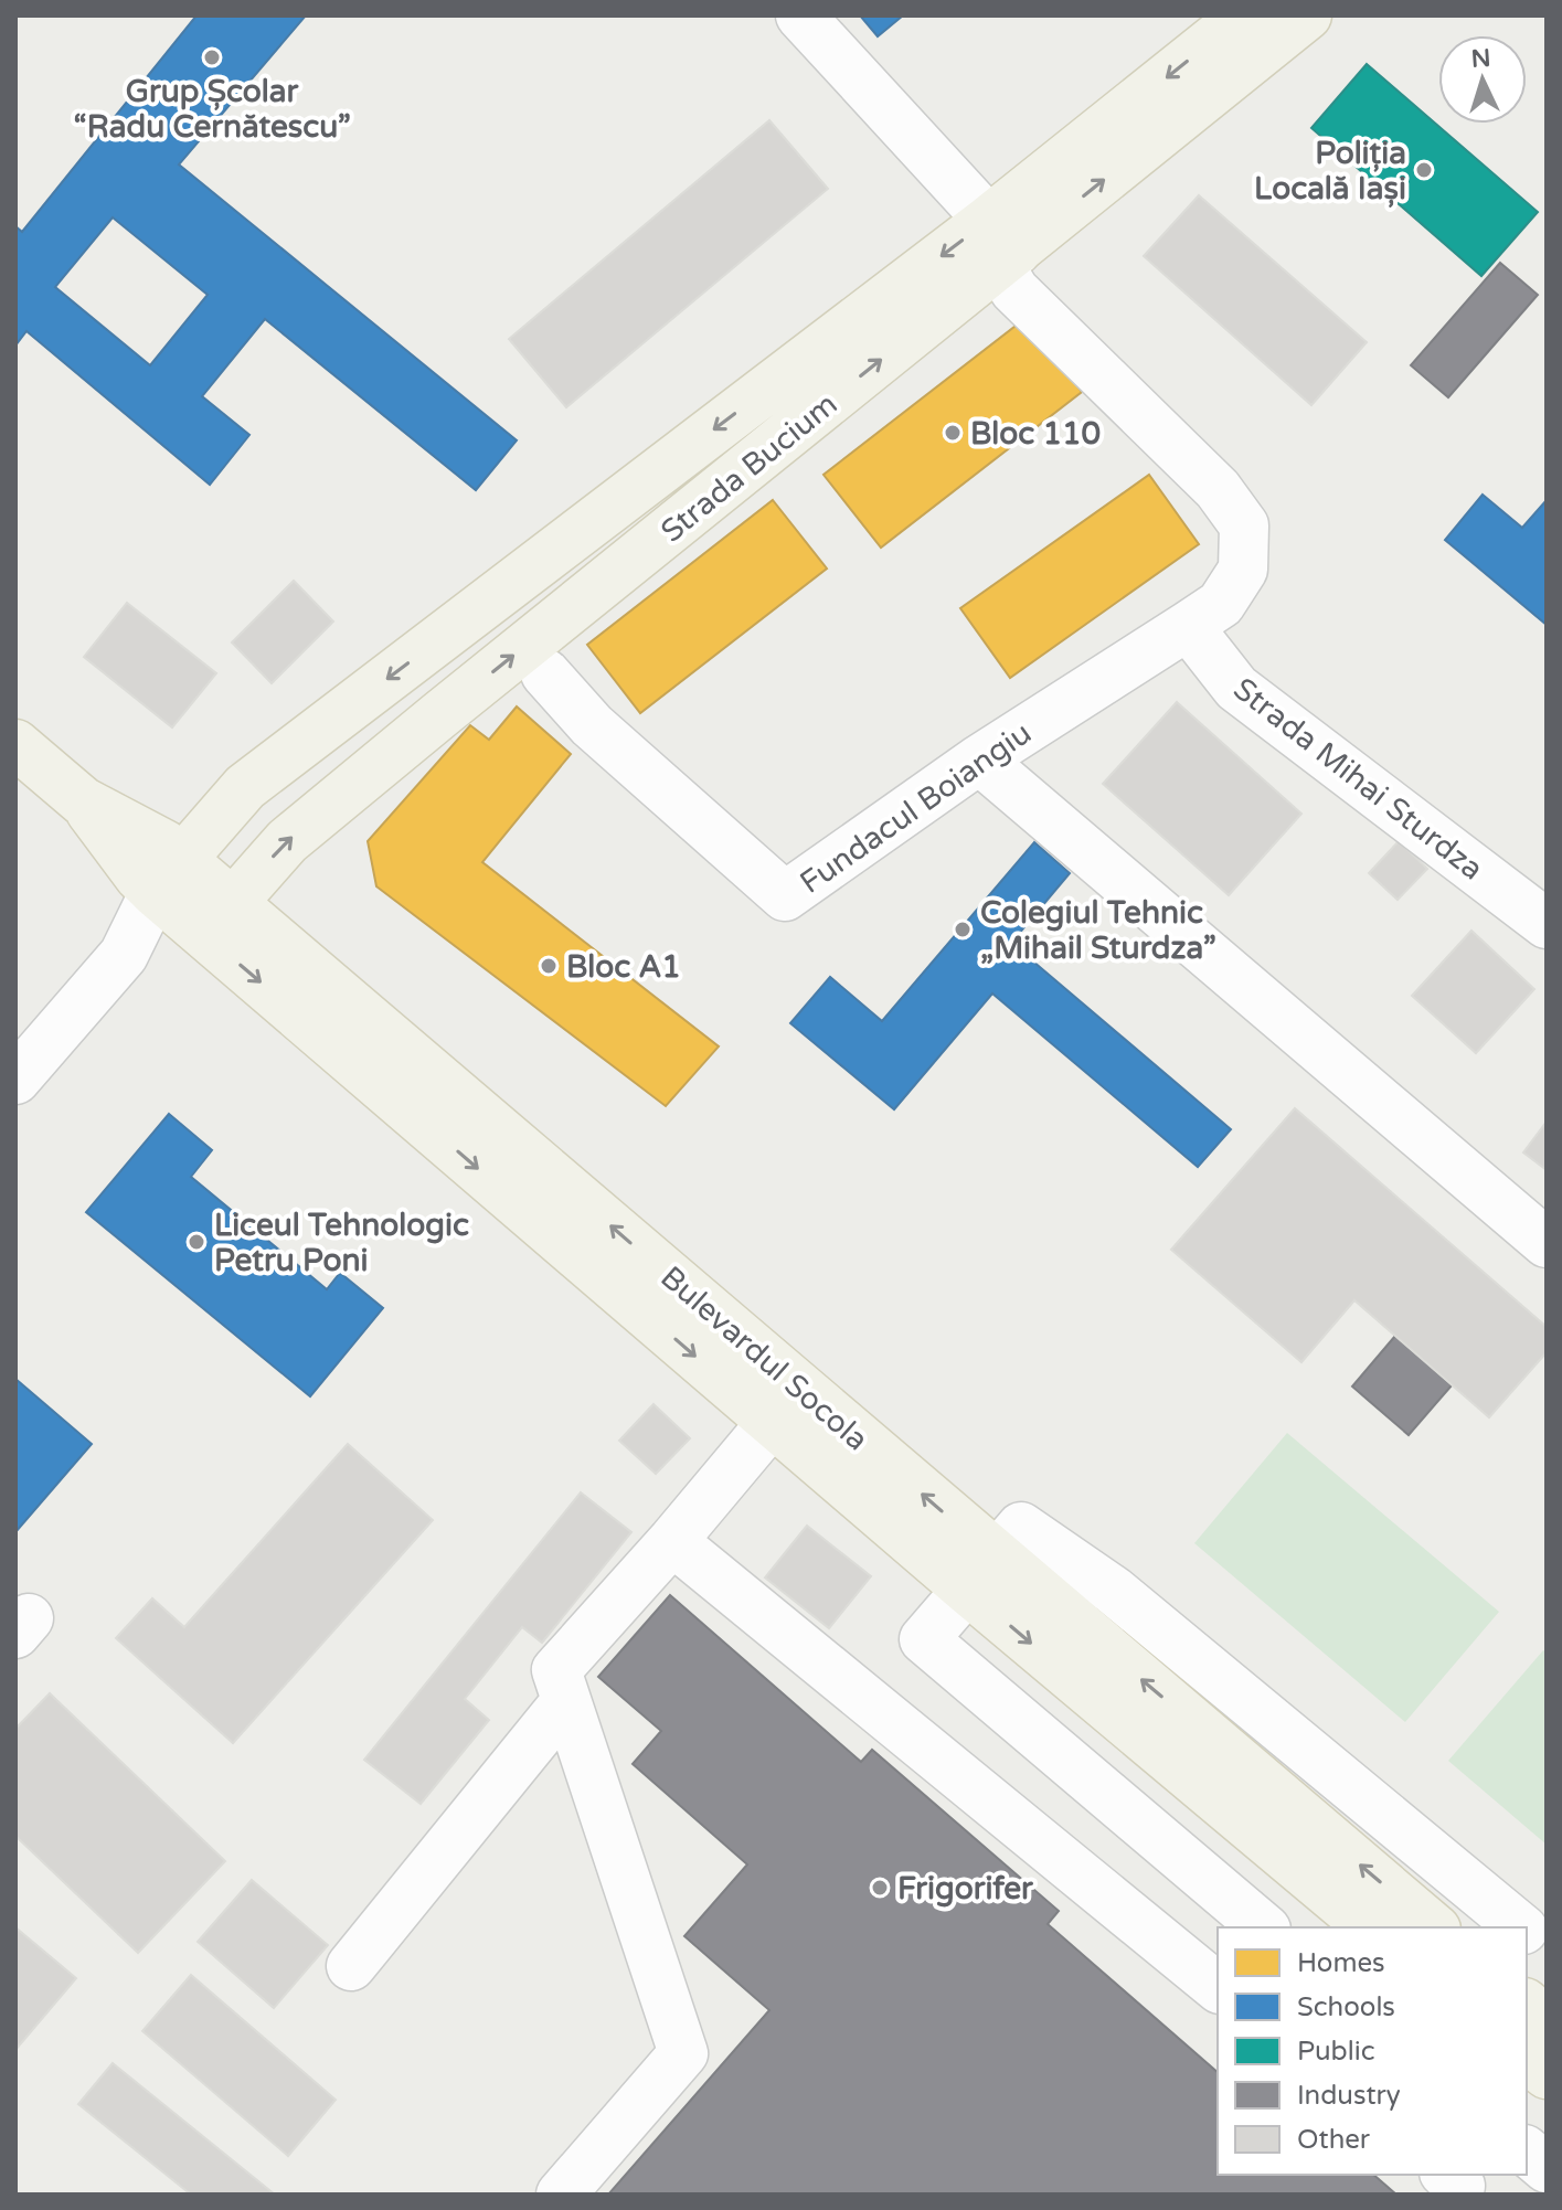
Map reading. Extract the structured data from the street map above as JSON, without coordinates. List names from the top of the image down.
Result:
{
  "streets": {
    "main road": ["Strada Bucium", "Bulevardul Socola"],
    "street": ["Strada Mihai Sturdza", "Fundacul Boiangiu"]
  },
  "crossings": [
    ["Strada Bucium", "Bulevardul Socola"],
    ["Strada Mihai Sturdza", "Fundacul Boiangiu"]
  ],
  "places": [
    "Grup Școlar “Radu Cernătescu”",
    "Poliția Locală Iași",
    "Bloc 110",
    "Colegiul Tehnic „Mihail Sturdza”",
    "Bloc A1",
    "Liceul Tehnologic Petru Poni",
    "Frigorifer"
  ],
  "legend": [
    "Homes",
    "Schools",
    "Public",
    "Industry",
    "Other"
  ],
  "north": "top"
}
